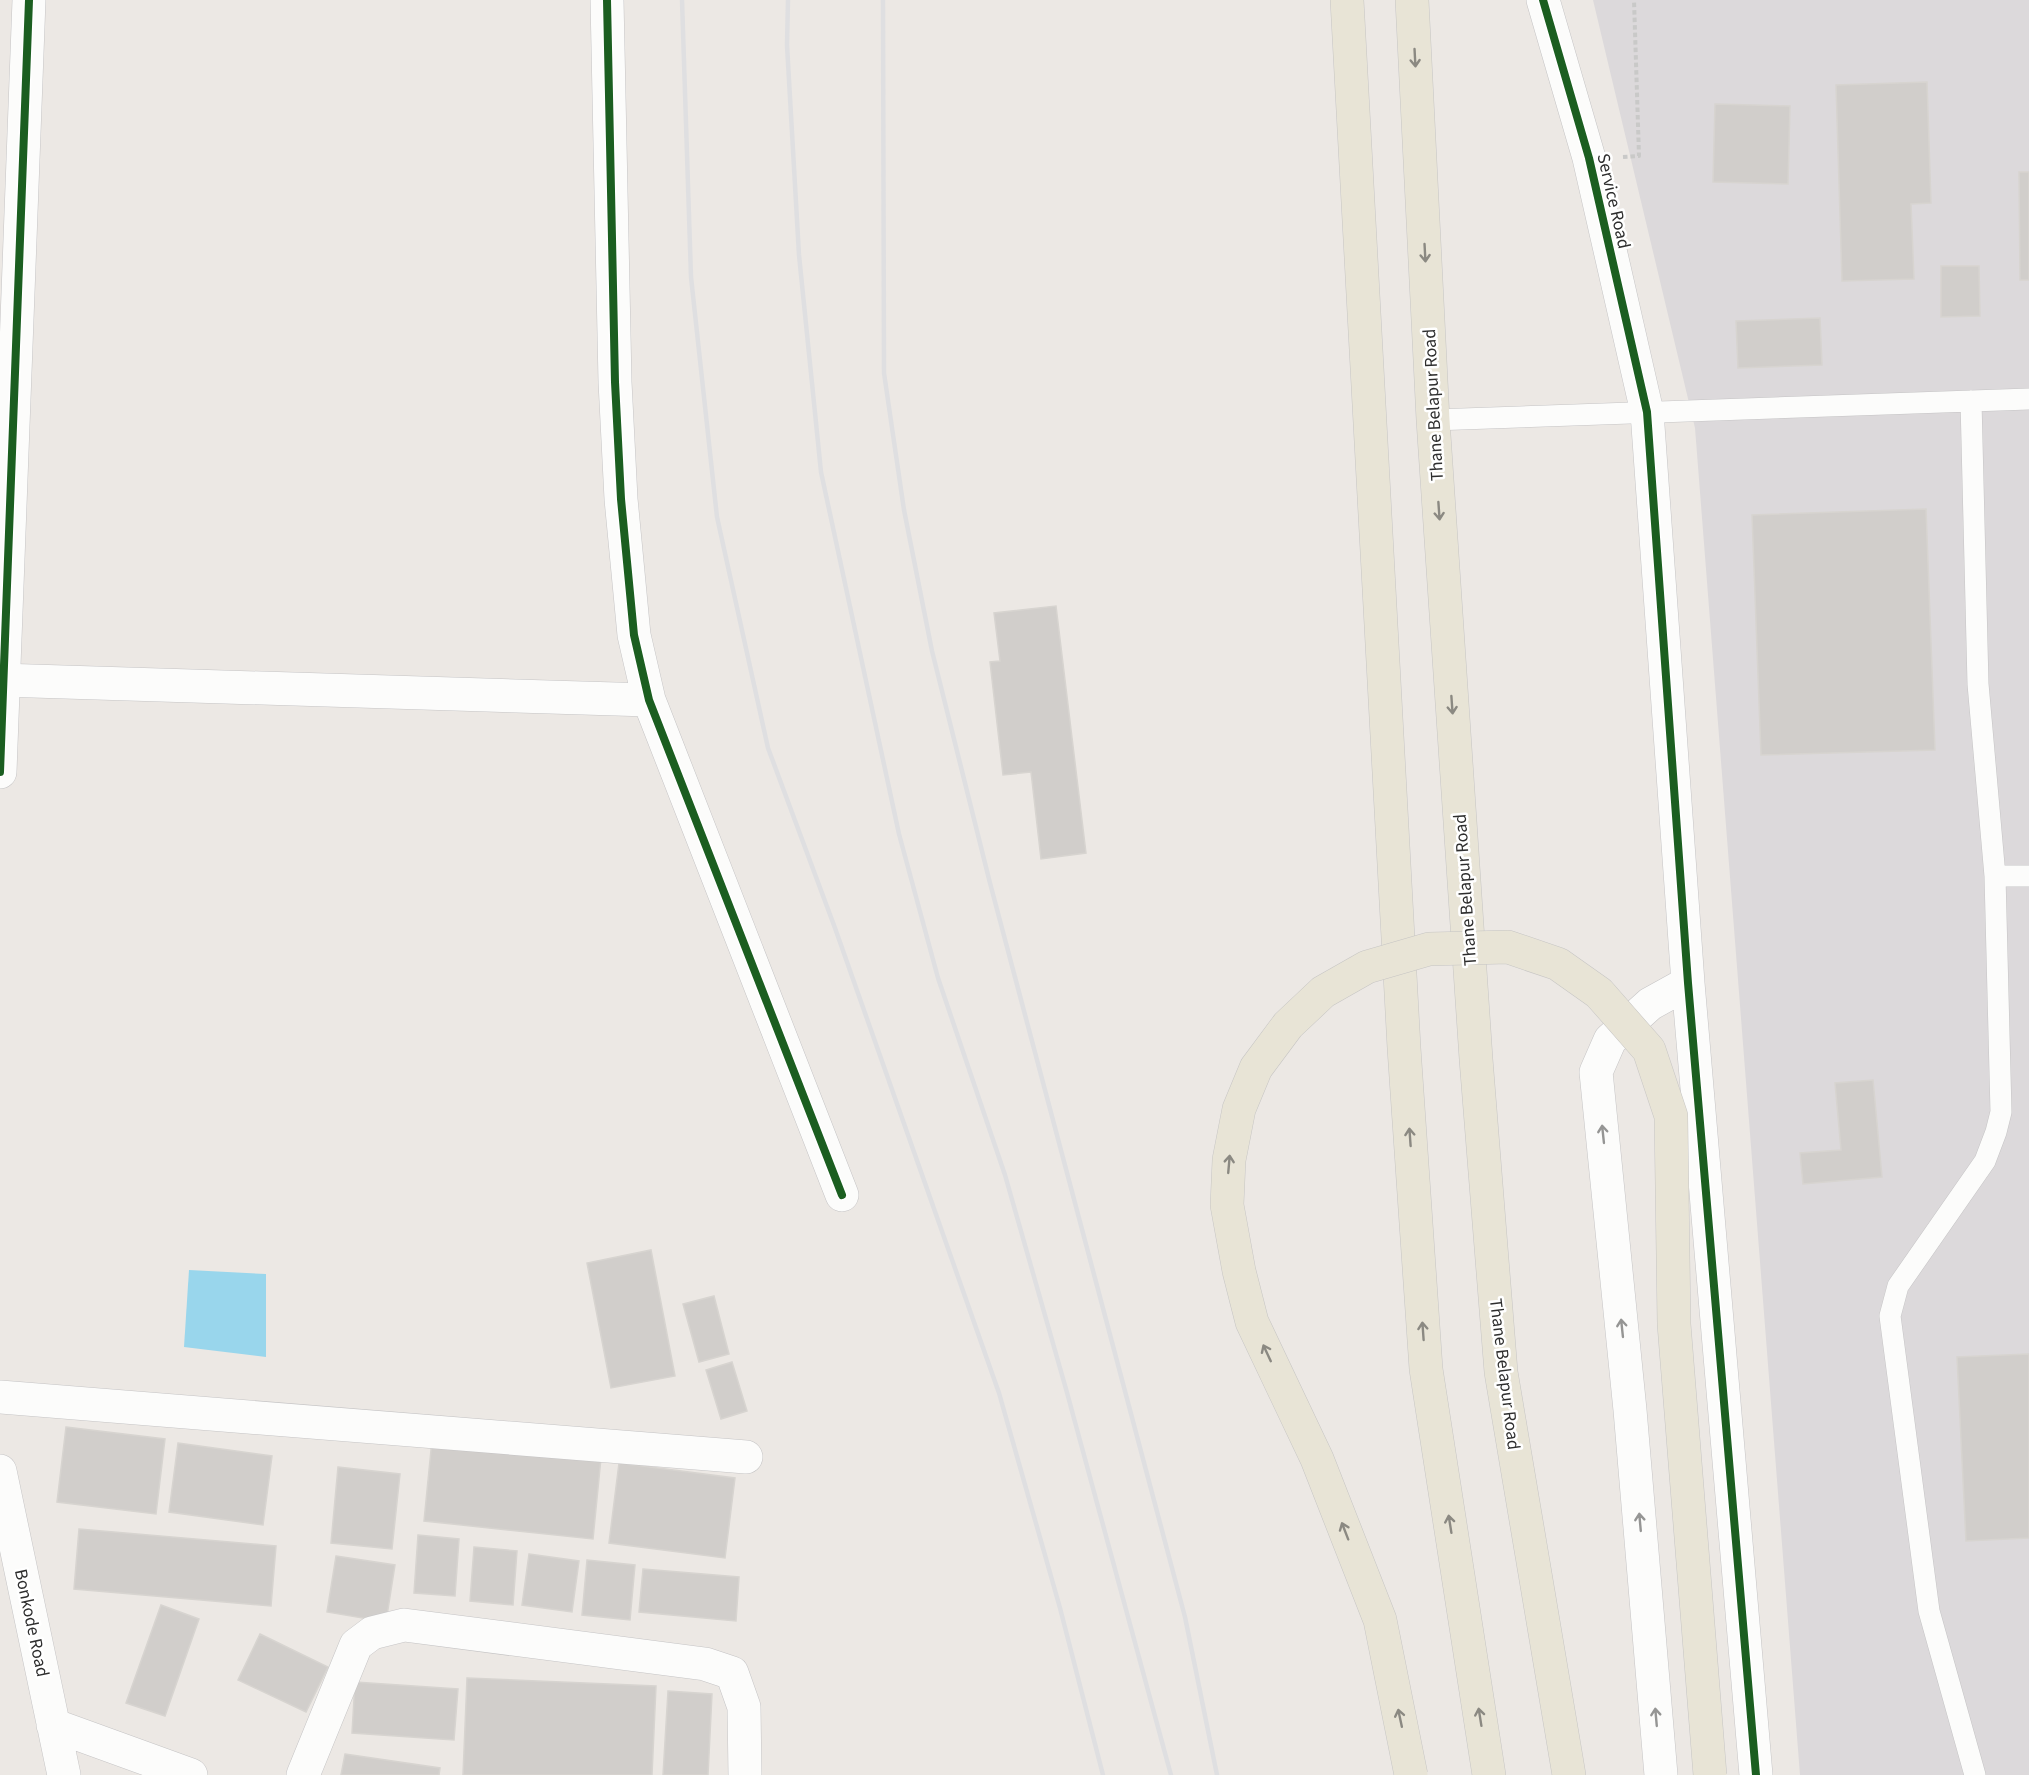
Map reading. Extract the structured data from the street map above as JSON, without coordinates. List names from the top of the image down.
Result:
{
  "streets": {
    "main road": ["Thane Belapur Road"],
    "street": ["Service Road", "Bonkode Road"]
  }
}
